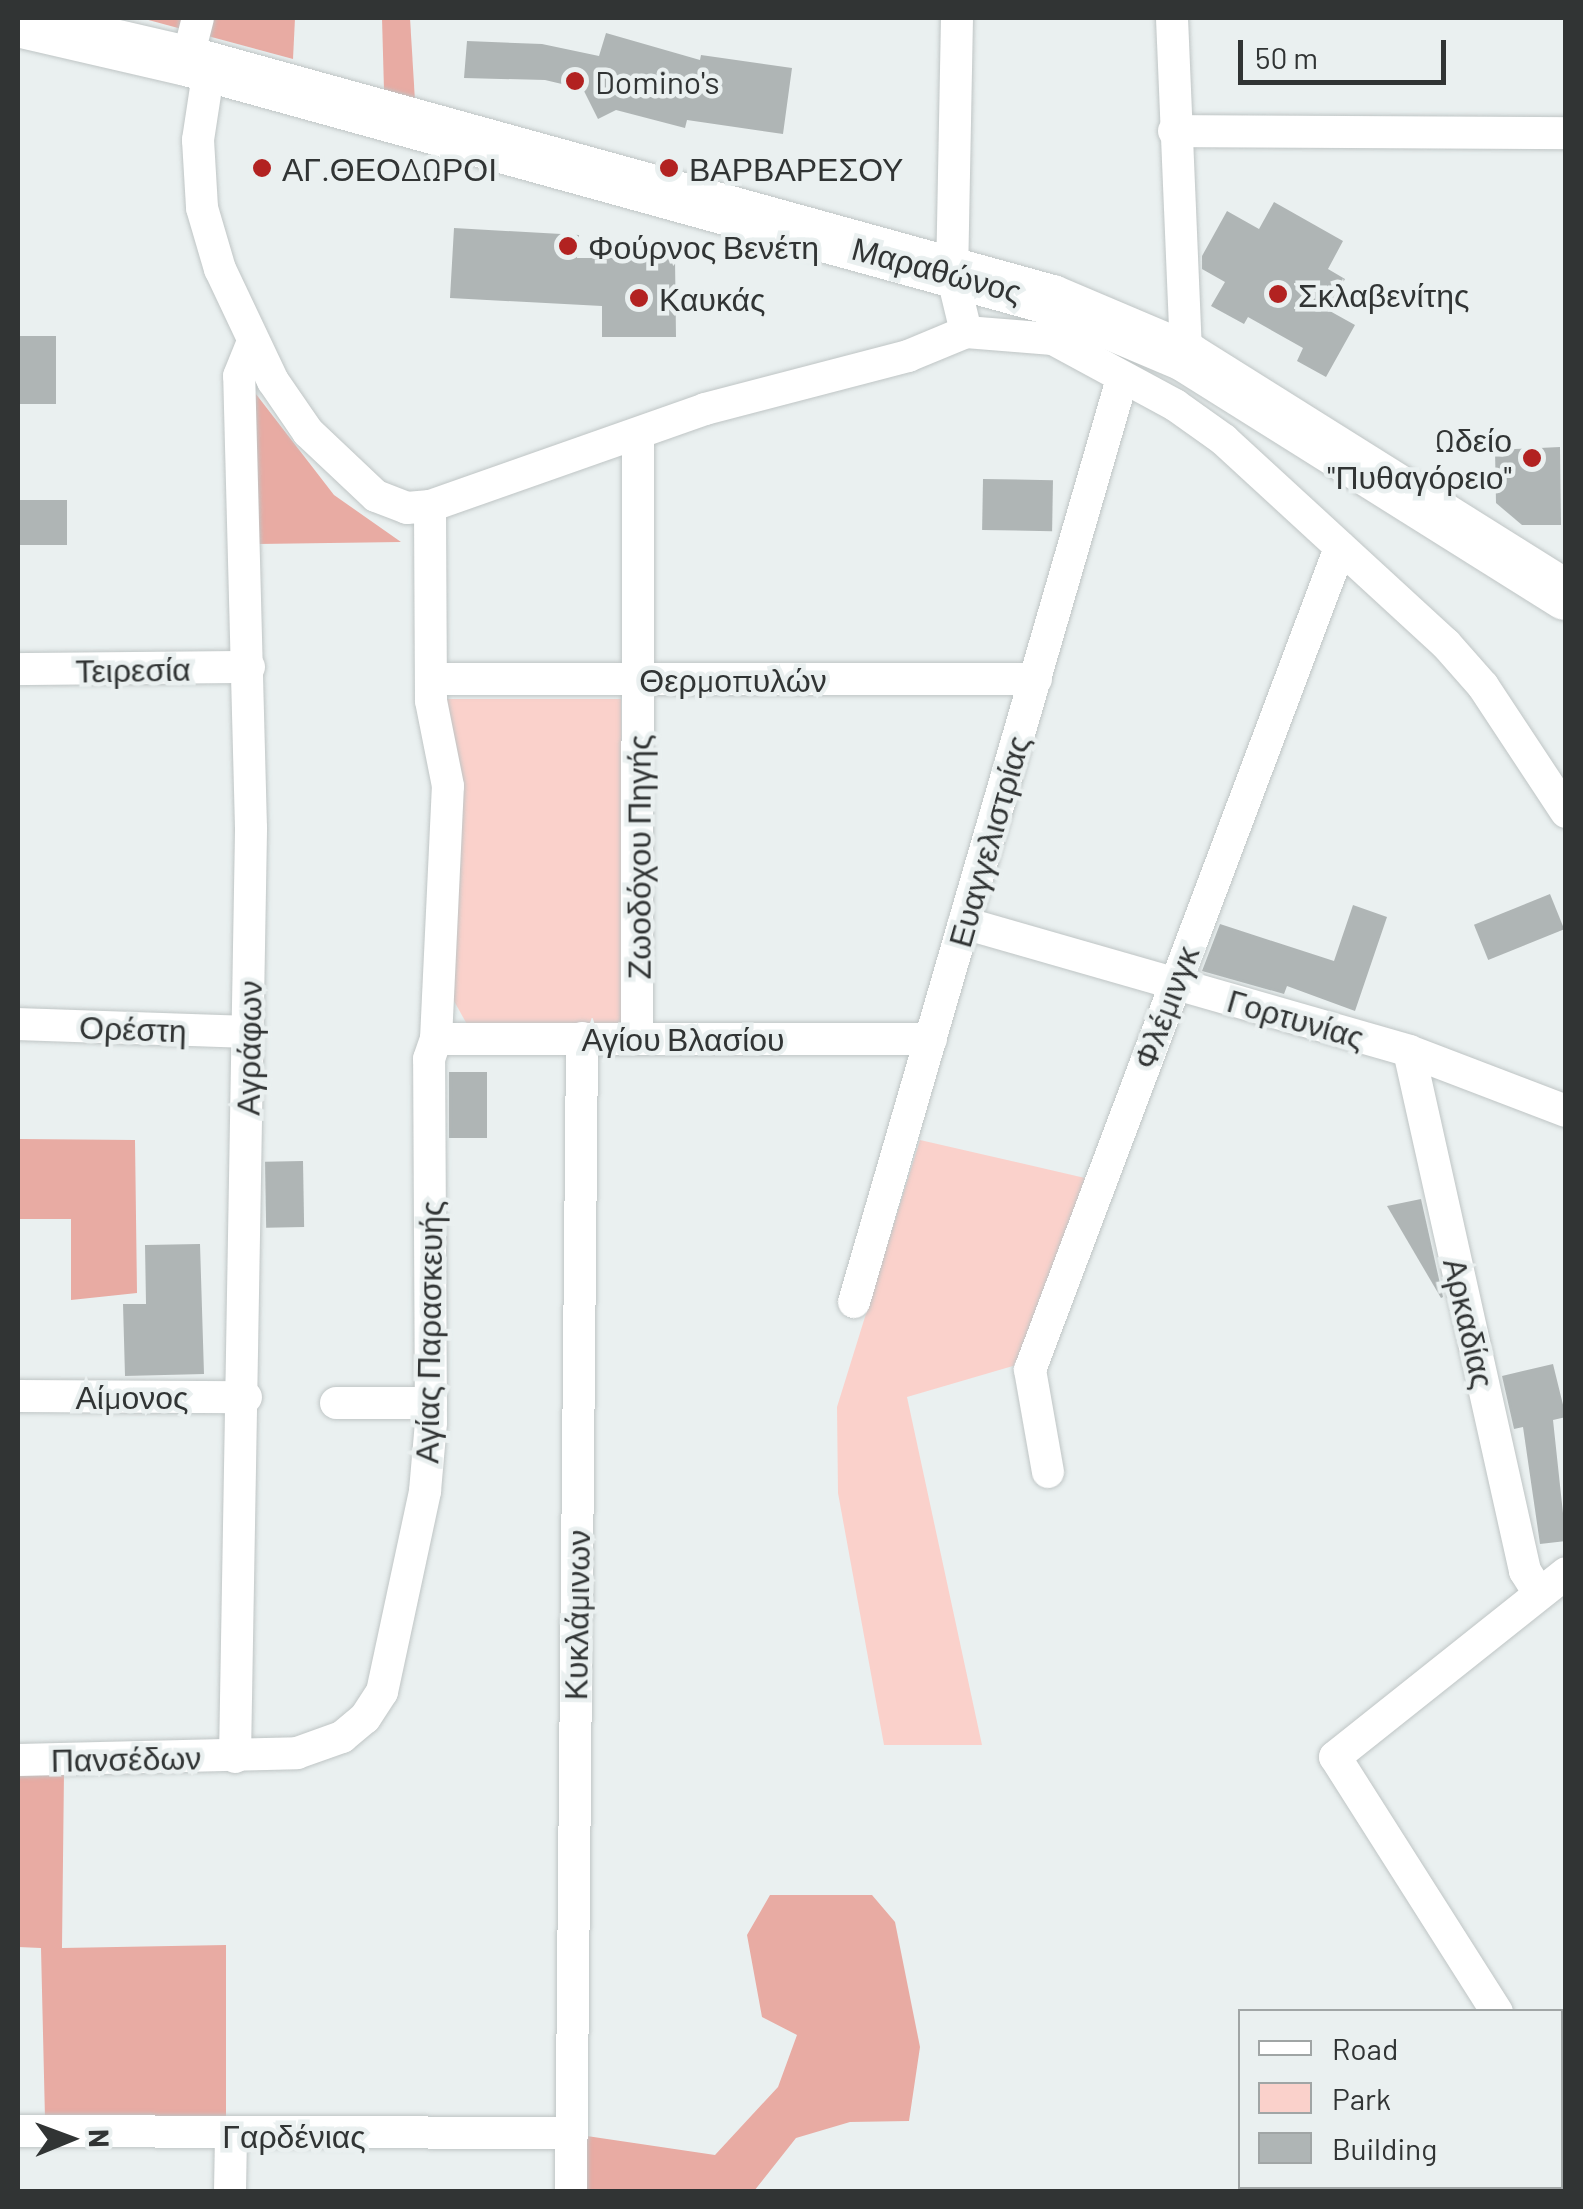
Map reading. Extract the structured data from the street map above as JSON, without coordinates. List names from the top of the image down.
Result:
{
  "streets": {
    "main road": ["Μαραθώνος"],
    "street": [
      "Τειρεσία",
      "Θερμοπυλών",
      "Ευαγγελιστρίας",
      "Ζωοδόχου Πηγής",
      "Φλέμινγκ",
      "Γορτυνίας",
      "Ορέστη",
      "Αγίου Βλασίου",
      "Αγράφων",
      "Αρκαδίας",
      "Αγίας Παρασκευής",
      "Αίμονος",
      "Κυκλάμινων",
      "Πανσέδων",
      "Γαρδένιας"
    ]
  },
  "crossings": [
    ["Τειρεσία", "Αγράφων"],
    ["Θερμοπυλών", "Ευαγγελιστρίας"],
    ["Θερμοπυλών", "Ζωοδόχου Πηγής"],
    ["Θερμοπυλών", "Αγίας Παρασκευής"],
    ["Ευαγγελιστρίας", "Γορτυνίας"],
    ["Ευαγγελιστρίας", "Αγίου Βλασίου"],
    ["Ζωοδόχου Πηγής", "Αγίου Βλασίου"],
    ["Φλέμινγκ", "Γορτυνίας"],
    ["Γορτυνίας", "Αρκαδίας"],
    ["Ορέστη", "Αγράφων"],
    ["Αγίου Βλασίου", "Αγίας Παρασκευής"],
    ["Αγίου Βλασίου", "Κυκλάμινων"],
    ["Αγράφων", "Αγίας Παρασκευής"],
    ["Αγράφων", "Αίμονος"],
    ["Αγράφων", "Πανσέδων"],
    ["Αγίας Παρασκευής", "Πανσέδων"],
    ["Κυκλάμινων", "Γαρδένιας"]
  ],
  "places": [
    "Domino's",
    "ΑΓ.ΘΕΟΔΩΡΟΙ",
    "ΒΑΡΒΑΡΕΣΟΥ",
    "Φούρνος Βενέτη",
    "Σκλαβενίτης",
    "Καυκάς",
    "Ωδείο \"Πυθαγόρειο\""
  ],
  "legend": ["Road", "Park", "Building"],
  "scale_bar": "50 m",
  "north": "right"
}
